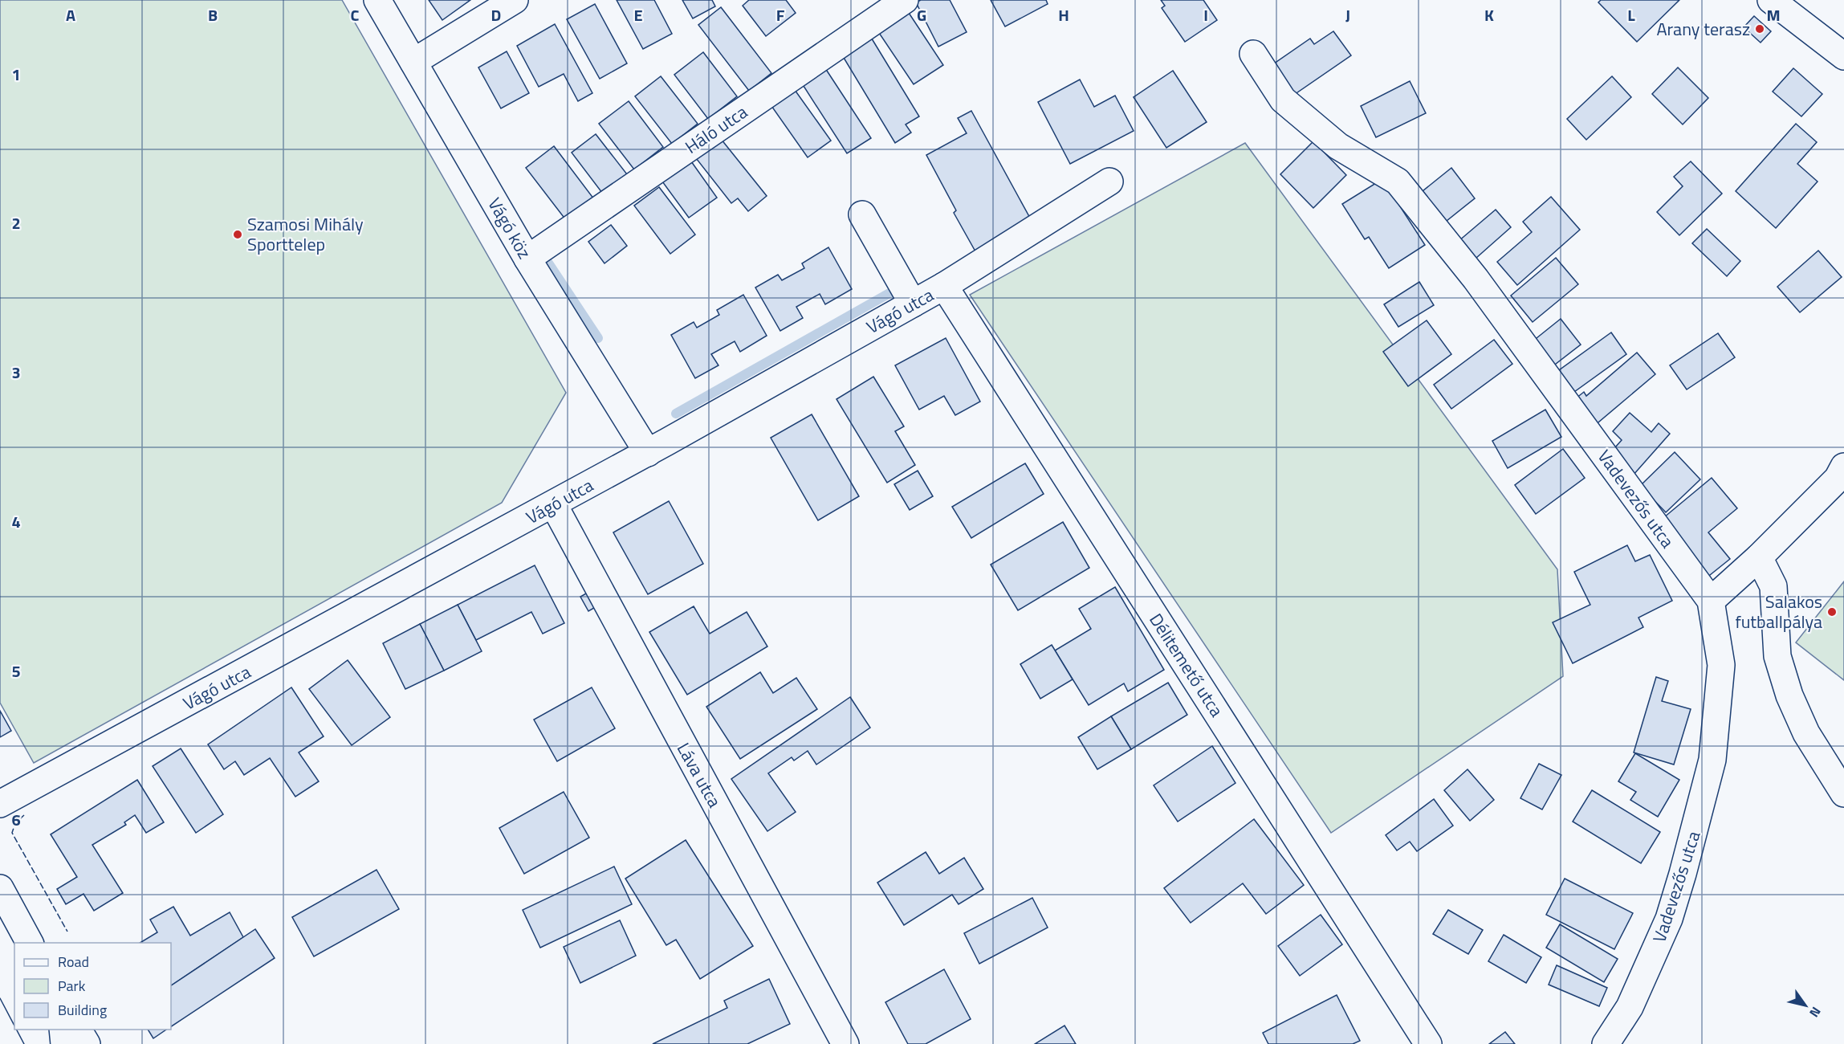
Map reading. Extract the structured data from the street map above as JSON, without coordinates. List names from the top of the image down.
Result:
{
  "streets": {
    "street": [
      "Háló utca",
      "Vágó köz",
      "Vágó utca",
      "Vadevezős utca",
      "Délitemető utca",
      "Láva utca"
    ]
  },
  "crossings": [
    ["Háló utca", "Vágó köz"],
    ["Vágó köz", "Vágó utca"],
    ["Vágó utca", "Délitemető utca"],
    ["Vágó utca", "Láva utca"]
  ],
  "places": ["Arany terasz", "Szamosi Mihály Sporttelep", "Salakos futballpálya"],
  "legend": ["Road", "Park", "Building"],
  "north": "bottom right",
  "grid": {
    "columns": [
      "A",
      "B",
      "C",
      "D",
      "E",
      "F",
      "G",
      "H",
      "I",
      "J",
      "K",
      "L",
      "M"
    ],
    "rows": [
      "1",
      "2",
      "3",
      "4",
      "5",
      "6"
    ]
  }
}
